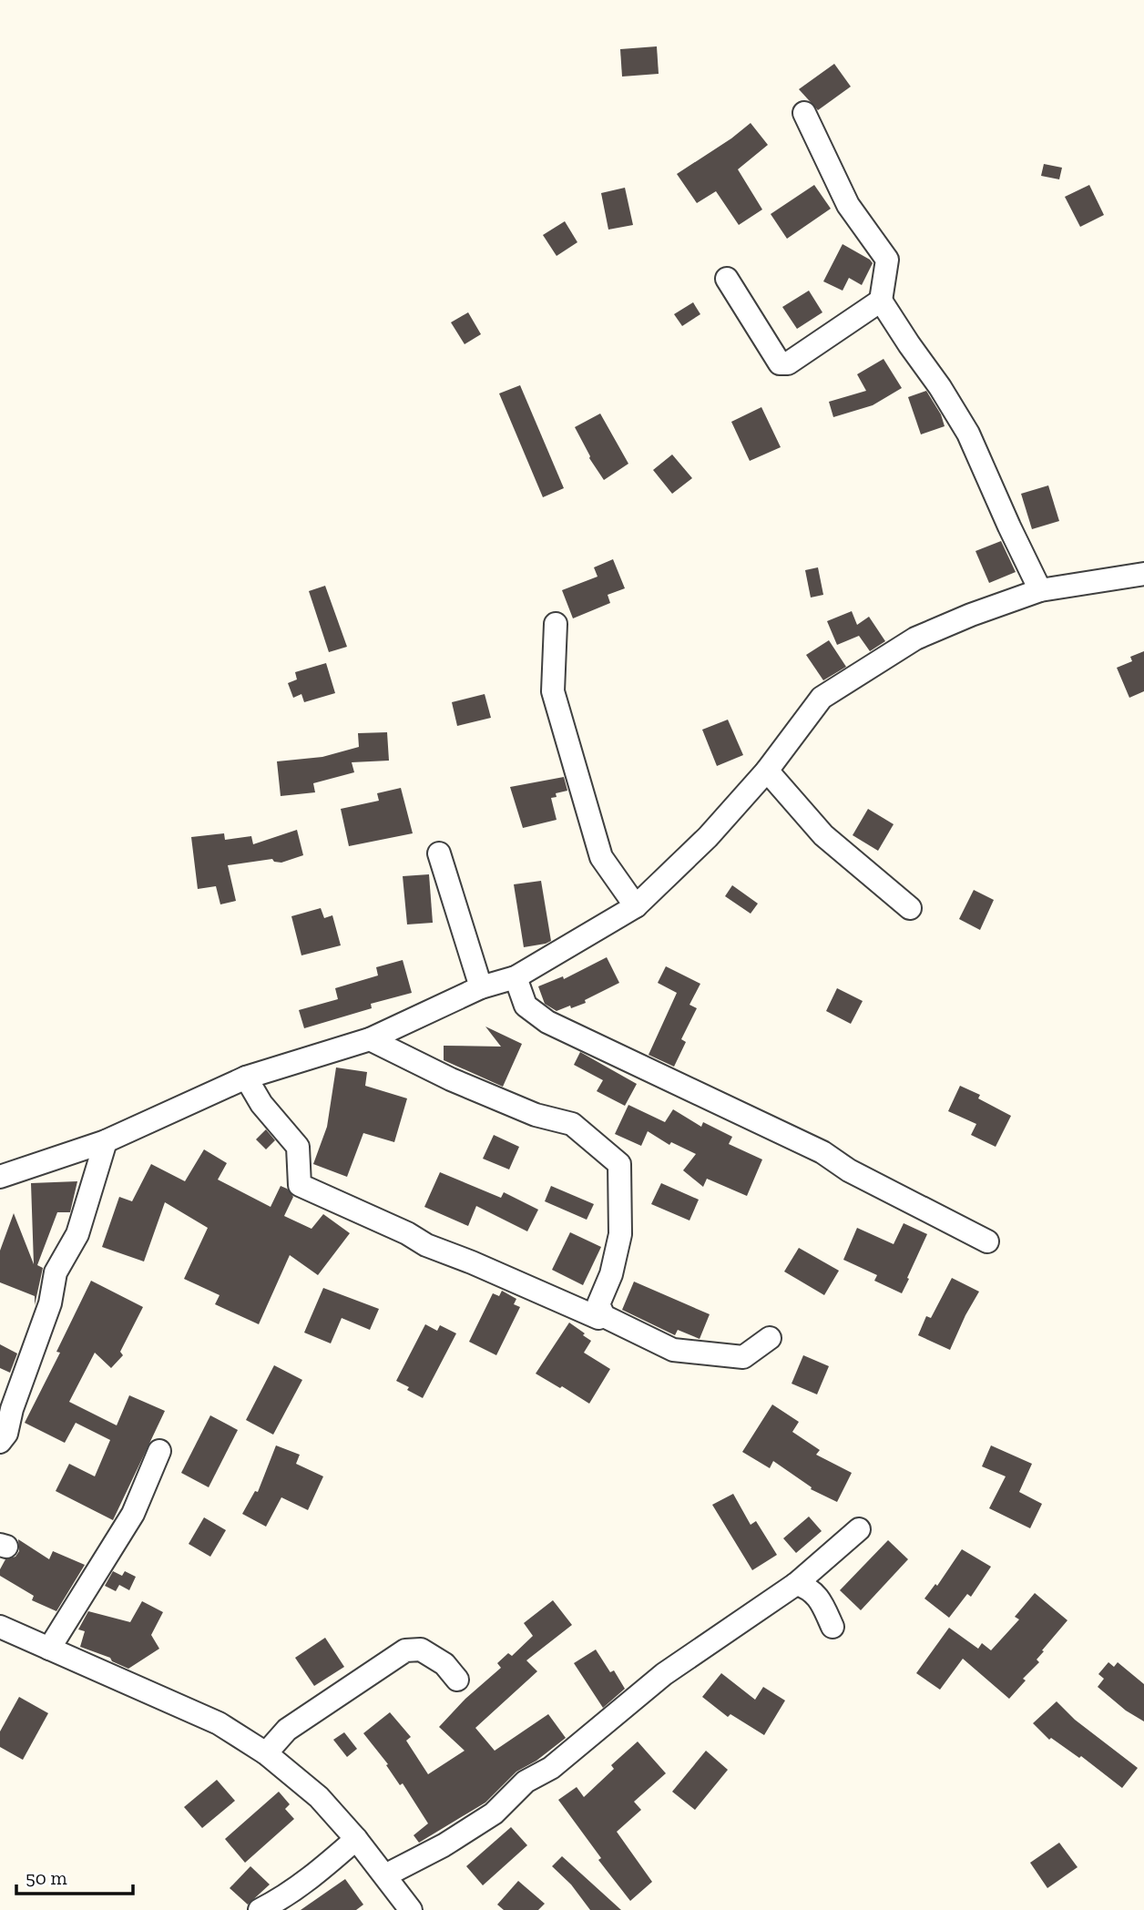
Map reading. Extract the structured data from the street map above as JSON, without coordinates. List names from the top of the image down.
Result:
{
  "scale_bar": "50 m"
}
